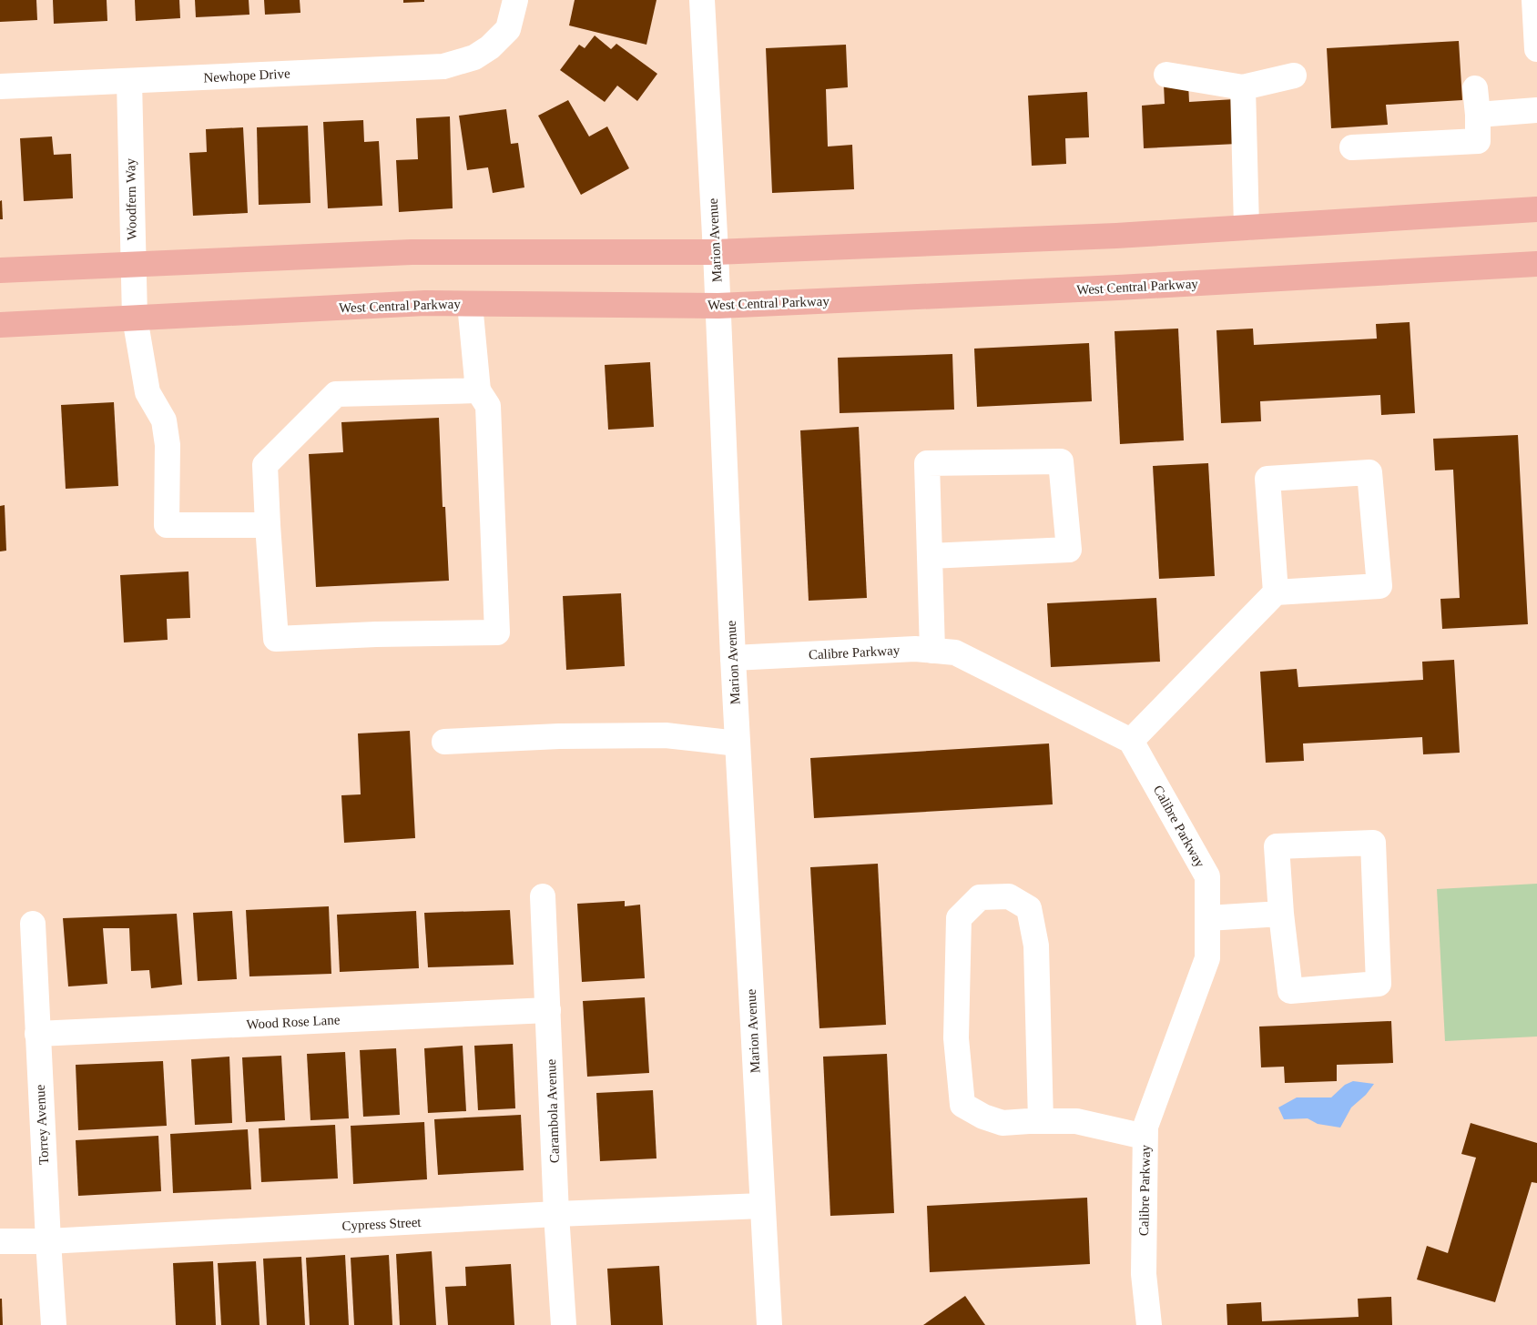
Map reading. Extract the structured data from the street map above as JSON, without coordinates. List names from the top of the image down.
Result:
{
  "streets": {
    "main road": ["West Central Parkway"],
    "street": [
      "Newhope Drive",
      "Woodfern Way",
      "Marion Avenue",
      "Calibre Parkway",
      "Wood Rose Lane",
      "Carambola Avenue",
      "Torrey Avenue",
      "Cypress Street"
    ]
  },
  "crossings": [
    ["Newhope Drive", "Woodfern Way"],
    ["Woodfern Way", "West Central Parkway"],
    ["Marion Avenue", "West Central Parkway"],
    ["Marion Avenue", "Calibre Parkway"],
    ["Marion Avenue", "Cypress Street"],
    ["Wood Rose Lane", "Carambola Avenue"],
    ["Wood Rose Lane", "Torrey Avenue"],
    ["Carambola Avenue", "Cypress Street"],
    ["Torrey Avenue", "Cypress Street"]
  ]
}
